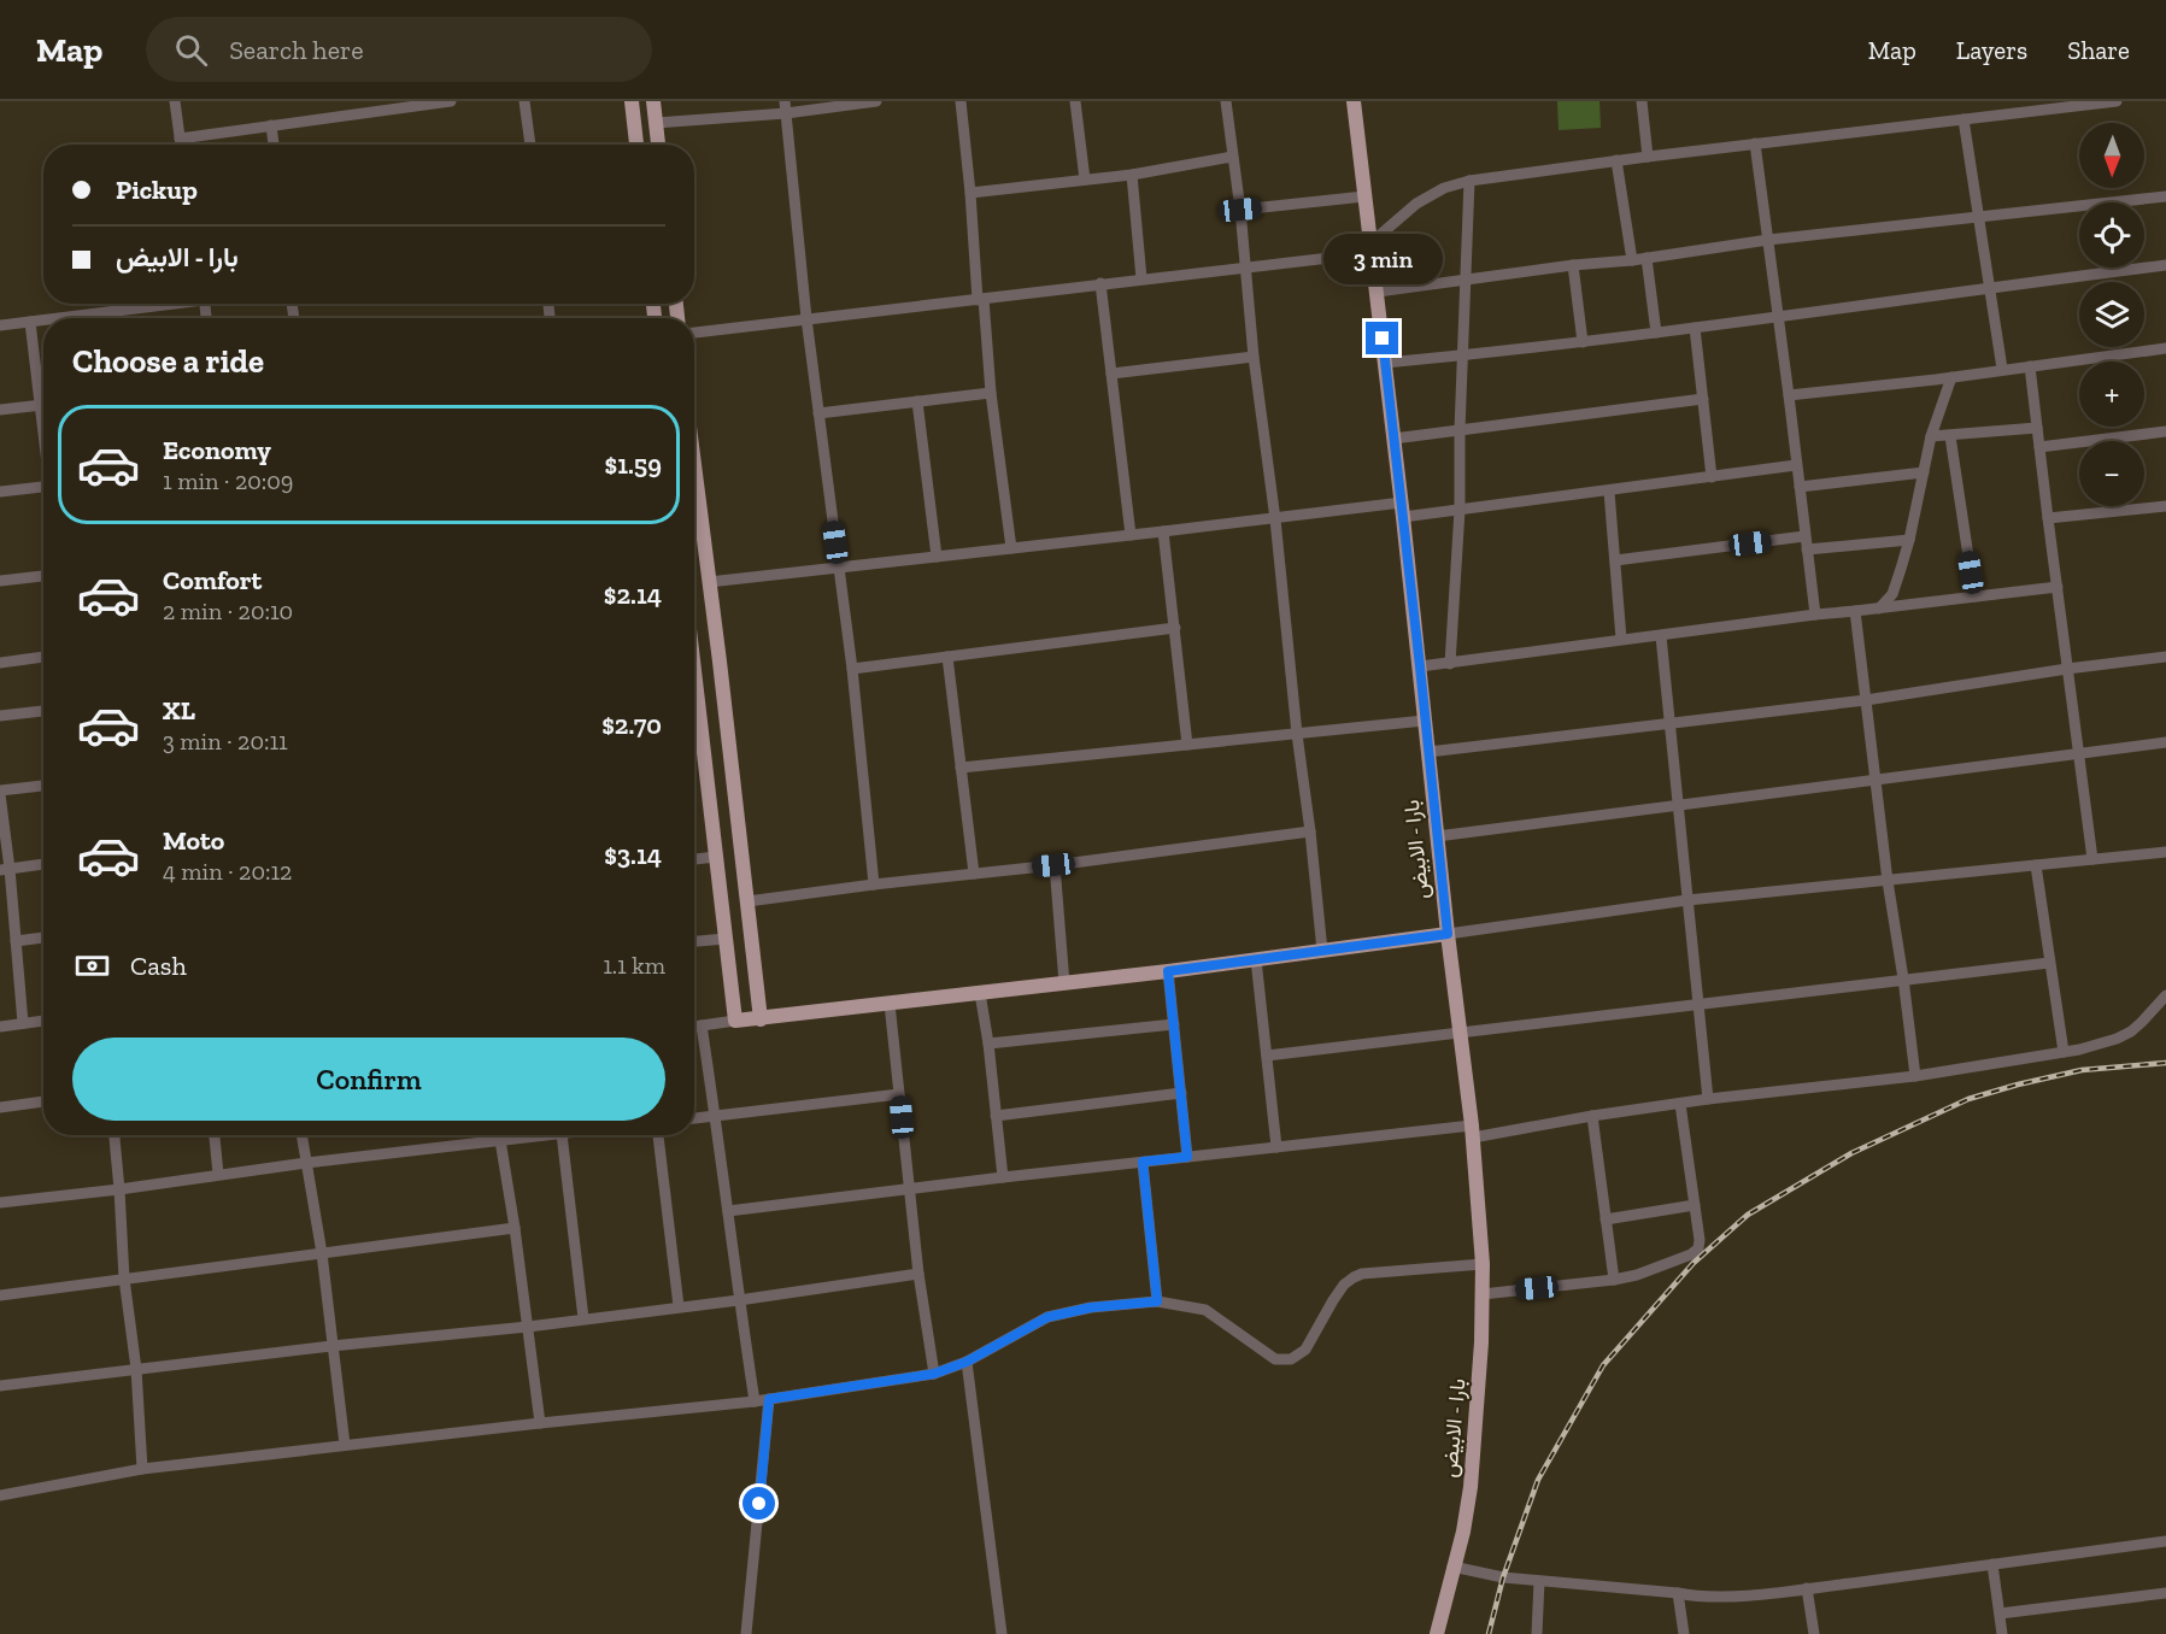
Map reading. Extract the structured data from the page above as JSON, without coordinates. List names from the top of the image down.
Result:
{
  "streets": {
    "main road": ["بارا - الابيض"]
  },
  "north": "bottom",
  "page": {
    "header": "Map",
    "search": "Search here",
    "nav": ["Map", "Layers", "Share"],
    "map_buttons": ["+", "−"],
    "banner": ["Pickup", "بارا - الابيض"],
    "bubble": "3 min",
    "heading": "Choose a ride",
    "list": [
      {
        "name": "Economy",
        "note": "1 min · 20:09",
        "value": "$1.59"
      },
      {
        "name": "Comfort",
        "note": "2 min · 20:10",
        "value": "$2.14"
      },
      {
        "name": "XL",
        "note": "3 min · 20:11",
        "value": "$2.70"
      },
      {
        "name": "Moto",
        "note": "4 min · 20:12",
        "value": "$3.14"
      }
    ],
    "pay": ["Cash", "1.1 km"],
    "buttons": "Confirm"
  }
}
